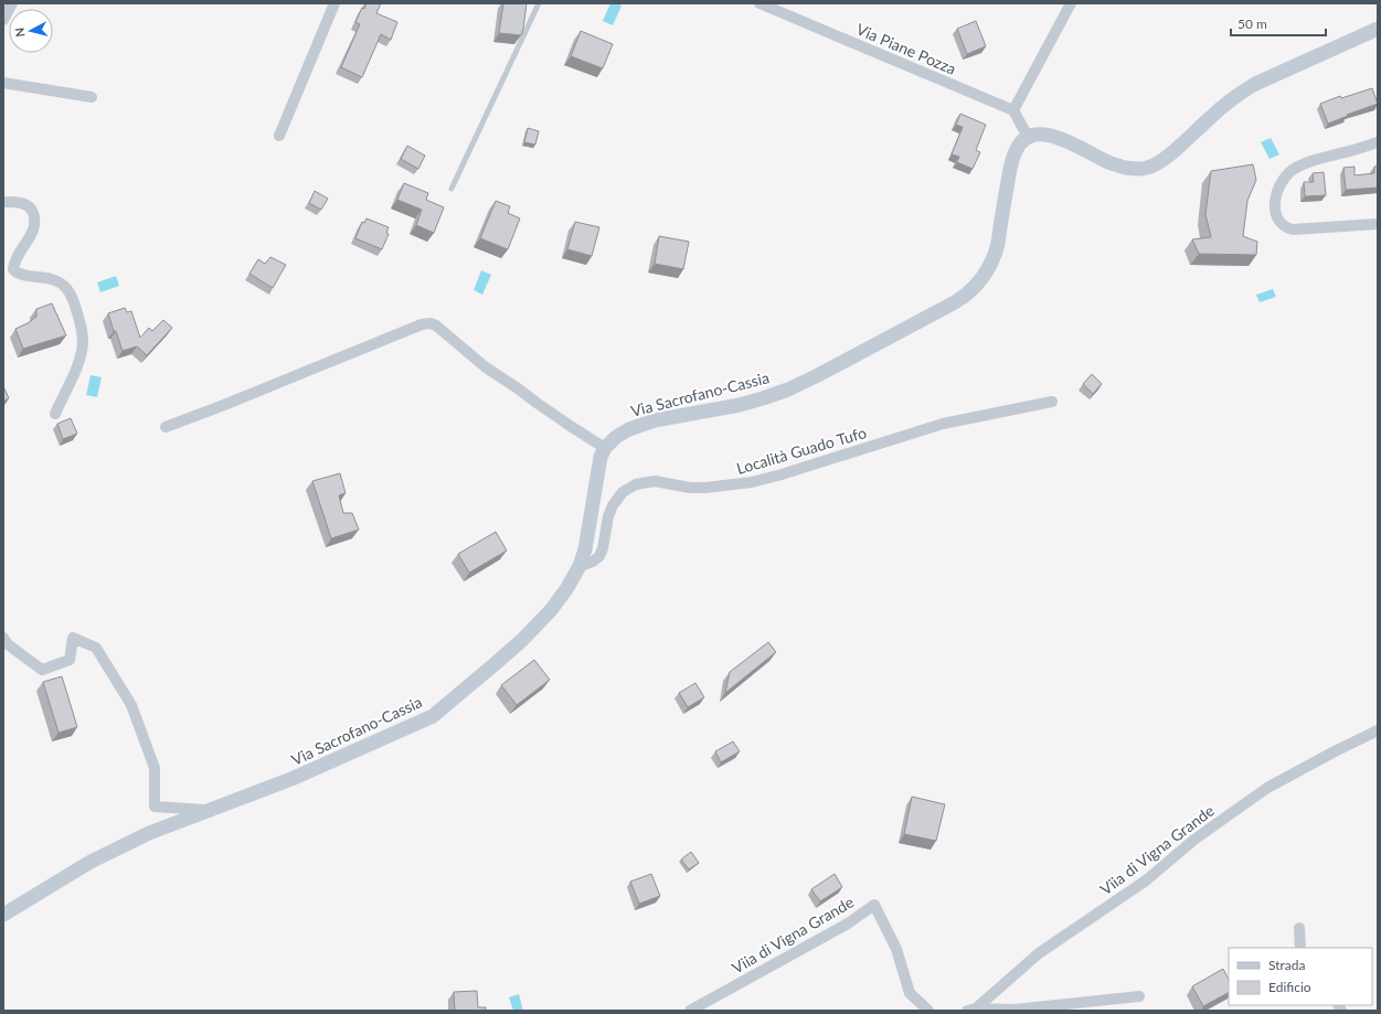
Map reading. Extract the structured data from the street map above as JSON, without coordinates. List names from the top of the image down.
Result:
{
  "streets": {
    "street": [
      "Via Piane Pozza",
      "Via Sacrofano-Cassia",
      "Località Guado Tufo",
      "Viia di Vigna Grande"
    ]
  },
  "crossings": [
    ["Via Sacrofano-Cassia", "Località Guado Tufo"]
  ],
  "legend": ["Strada", "Edificio"],
  "scale_bar": "50 m",
  "north": "left"
}
